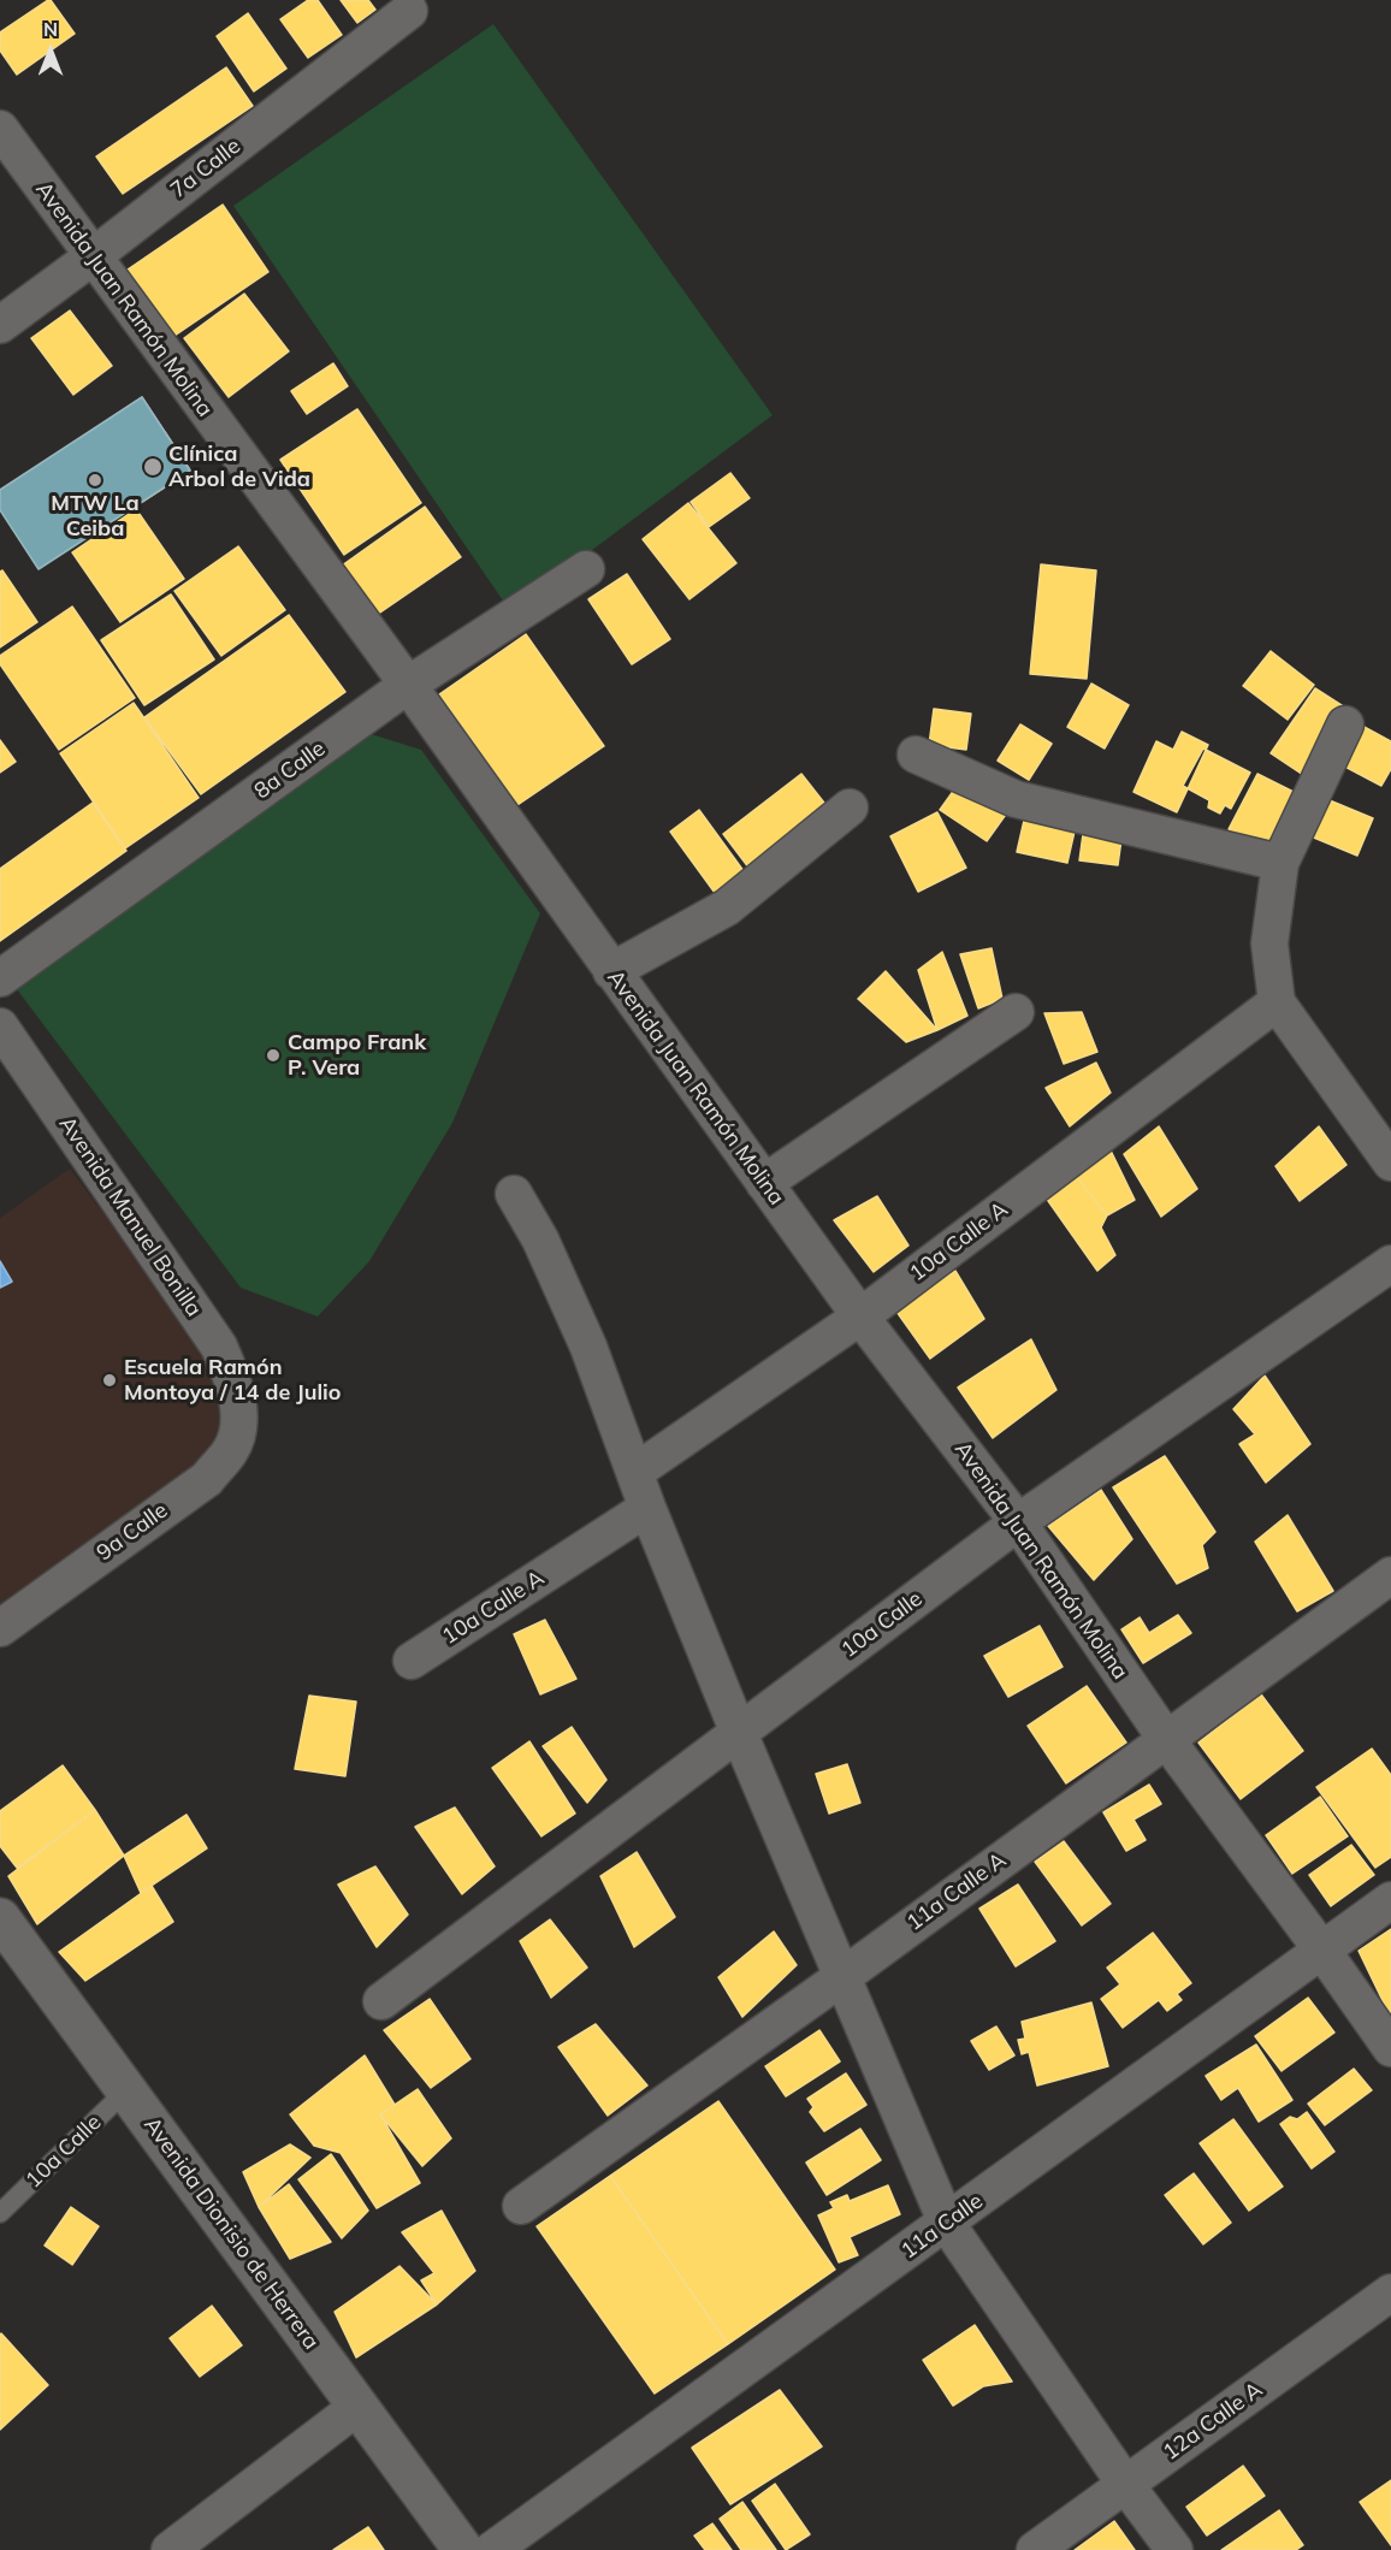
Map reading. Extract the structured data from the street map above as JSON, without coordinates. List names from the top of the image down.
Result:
{
  "streets": {
    "street": [
      "7a Calle",
      "Avenida Juan Ramón Molina",
      "8a Calle",
      "Avenida Manuel Bonilla",
      "10a Calle A",
      "9a Calle",
      "10a Calle",
      "11a Calle A",
      "11a Calle",
      "Avenida Dionisio de Herrera",
      "12a Calle A"
    ]
  },
  "crossings": [
    ["7a Calle", "Avenida Juan Ramón Molina"],
    ["Avenida Juan Ramón Molina", "8a Calle"],
    ["Avenida Juan Ramón Molina", "10a Calle A"],
    ["Avenida Juan Ramón Molina", "10a Calle"],
    ["Avenida Juan Ramón Molina", "11a Calle A"],
    ["Avenida Juan Ramón Molina", "11a Calle"],
    ["Avenida Manuel Bonilla", "9a Calle"],
    ["10a Calle", "Avenida Dionisio de Herrera"]
  ],
  "places": [
    "Clínica Arbol de Vida",
    "MTW La Ceiba",
    "Campo Frank P. Vera",
    "Escuela Ramón Montoya / 14 de Julio"
  ],
  "north": "top"
}
